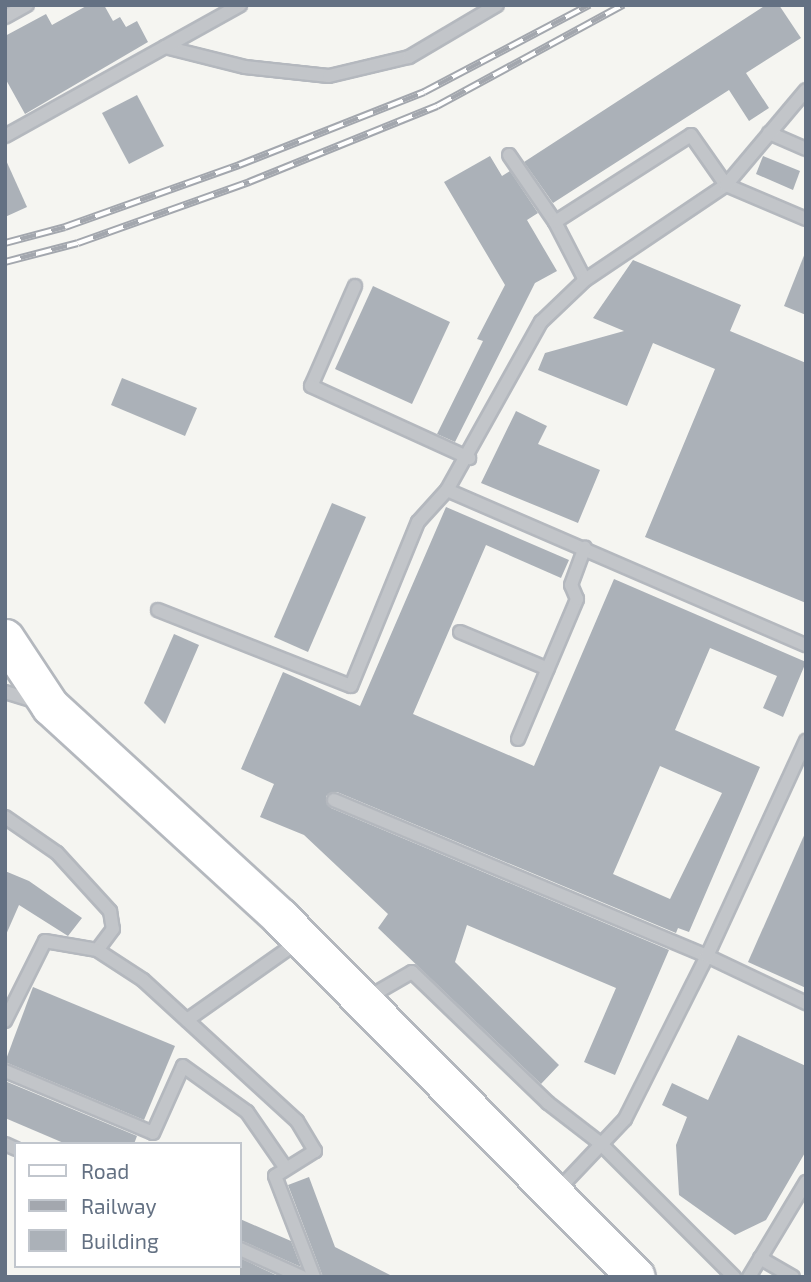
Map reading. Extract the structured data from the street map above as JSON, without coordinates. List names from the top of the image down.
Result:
{
  "legend": ["Road", "Railway", "Building"]
}
